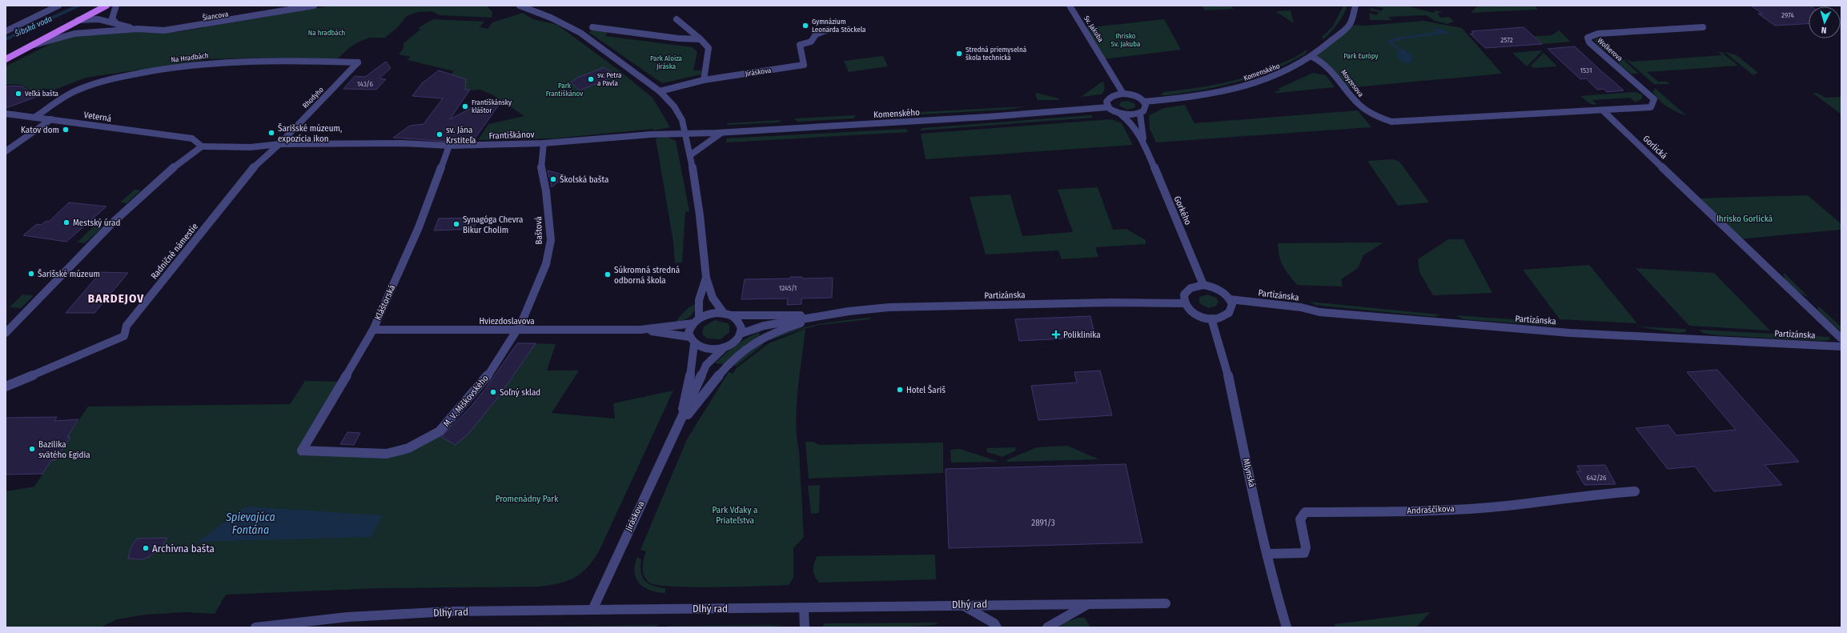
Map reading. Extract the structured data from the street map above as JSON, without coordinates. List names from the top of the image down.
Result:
{
  "streets": {
    "street": [
      "Šiancova",
      "Sv. Jakuba",
      "Wolkerova",
      "Na Hradbách",
      "Jiráskova",
      "Komenského",
      "Moyzesova",
      "Rhodyho",
      "Veterná",
      "Františkánov",
      "Gorlická",
      "Gorkého",
      "Baštová",
      "Radničné námestie",
      "Partizánska",
      "Kláštorská",
      "Hviezdoslavova",
      "M. V. Miškovského",
      "Mlynská",
      "Andraščíkova",
      "Dlhý rad"
    ]
  },
  "crossings": [
    ["Wolkerova", "Moyzesova"],
    ["Wolkerova", "Gorlická"],
    ["Na Hradbách", "Rhodyho"],
    ["Na Hradbách", "Veterná"],
    ["Jiráskova", "Partizánska"],
    ["Jiráskova", "Hviezdoslavova"],
    ["Jiráskova", "Dlhý rad"],
    ["Komenského", "Moyzesova"],
    ["Komenského", "Františkánov"],
    ["Komenského", "Gorkého"],
    ["Moyzesova", "Gorlická"],
    ["Rhodyho", "Františkánov"],
    ["Rhodyho", "Radničné námestie"],
    ["Františkánov", "Baštová"],
    ["Františkánov", "Radničné námestie"],
    ["Františkánov", "Kláštorská"],
    ["Gorkého", "Partizánska"],
    ["Gorkého", "Mlynská"],
    ["Baštová", "Hviezdoslavova"],
    ["Baštová", "M. V. Miškovského"],
    ["Partizánska", "Hviezdoslavova"],
    ["Partizánska", "Mlynská"],
    ["Kláštorská", "Hviezdoslavova"],
    ["Kláštorská", "M. V. Miškovského"],
    ["Hviezdoslavova", "M. V. Miškovského"],
    ["Mlynská", "Andraščíkova"]
  ],
  "districts": ["BARDEJOV"],
  "water": ["Šibská voda", "Spievajúca Fontána"],
  "parks": [
    "Na hradbách",
    "Ihrisko Sv. Jakuba",
    "Park Európy",
    "Park Aloiza Jiráska",
    "Park Františkánov",
    "Ihrisko Gorlická",
    "Promenádny Park",
    "Park Vďaky a Priateľstva"
  ],
  "places": {
    "other": [
      "Gymnázium Leonarda Stöckela",
      "Stredná priemyselná škola technická",
      "sv. Petra a Pavla",
      "Veľká bašta",
      "Františkánsky kláštor",
      "Katov dom",
      "Šarišské múzeum, expozícia ikon",
      "sv. Jána Krstiteľa",
      "Školská bašta",
      "Mestský úrad",
      "Synagóga Chevra Bikur Cholim",
      "Šarišské múzeum",
      "Súkromná stredná odborná škola",
      "Hotel Šariš",
      "Soľný sklad",
      "Bazilika svätého Egidia",
      "Archívna bašta"
    ],
    "health": ["Poliklinika"]
  },
  "house_numbers": [
    "2974",
    "2572",
    "1531",
    "143/6",
    "1245/1",
    "642/26",
    "2891/3"
  ],
  "north": "bottom"
}
